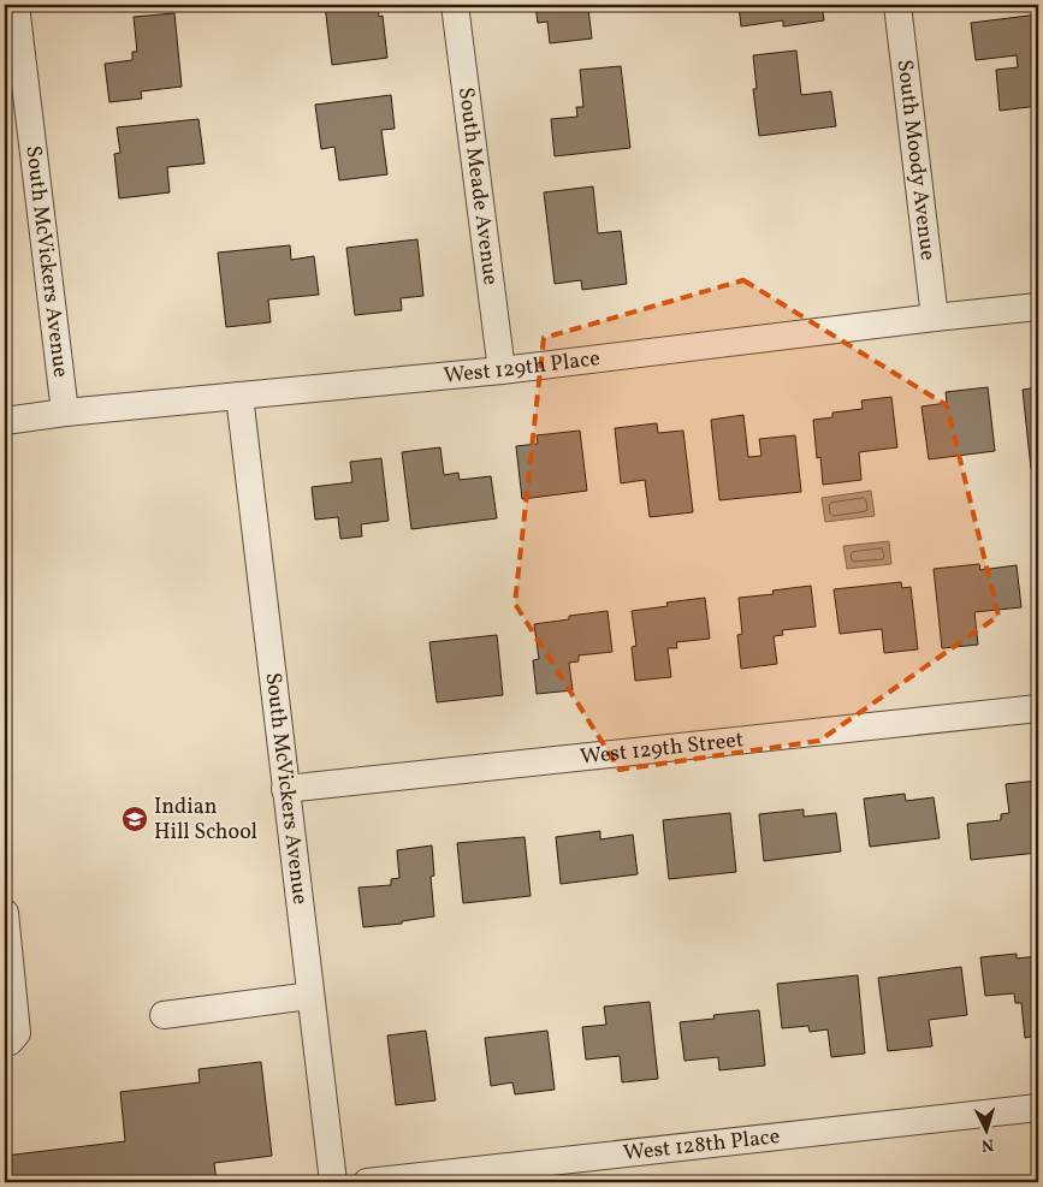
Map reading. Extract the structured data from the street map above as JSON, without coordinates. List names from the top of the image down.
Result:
{
  "streets": {
    "street": [
      "South Moody Avenue",
      "South Meade Avenue",
      "South McVickers Avenue",
      "West 129th Place",
      "West 129th Street",
      "West 128th Place"
    ]
  },
  "crossings": [
    ["South Moody Avenue", "West 129th Place"],
    ["South Meade Avenue", "West 129th Place"],
    ["South McVickers Avenue", "West 129th Place"],
    ["South McVickers Avenue", "West 129th Street"]
  ],
  "places": {
    "school or university": ["Indian Hill School"]
  },
  "north": "bottom"
}
